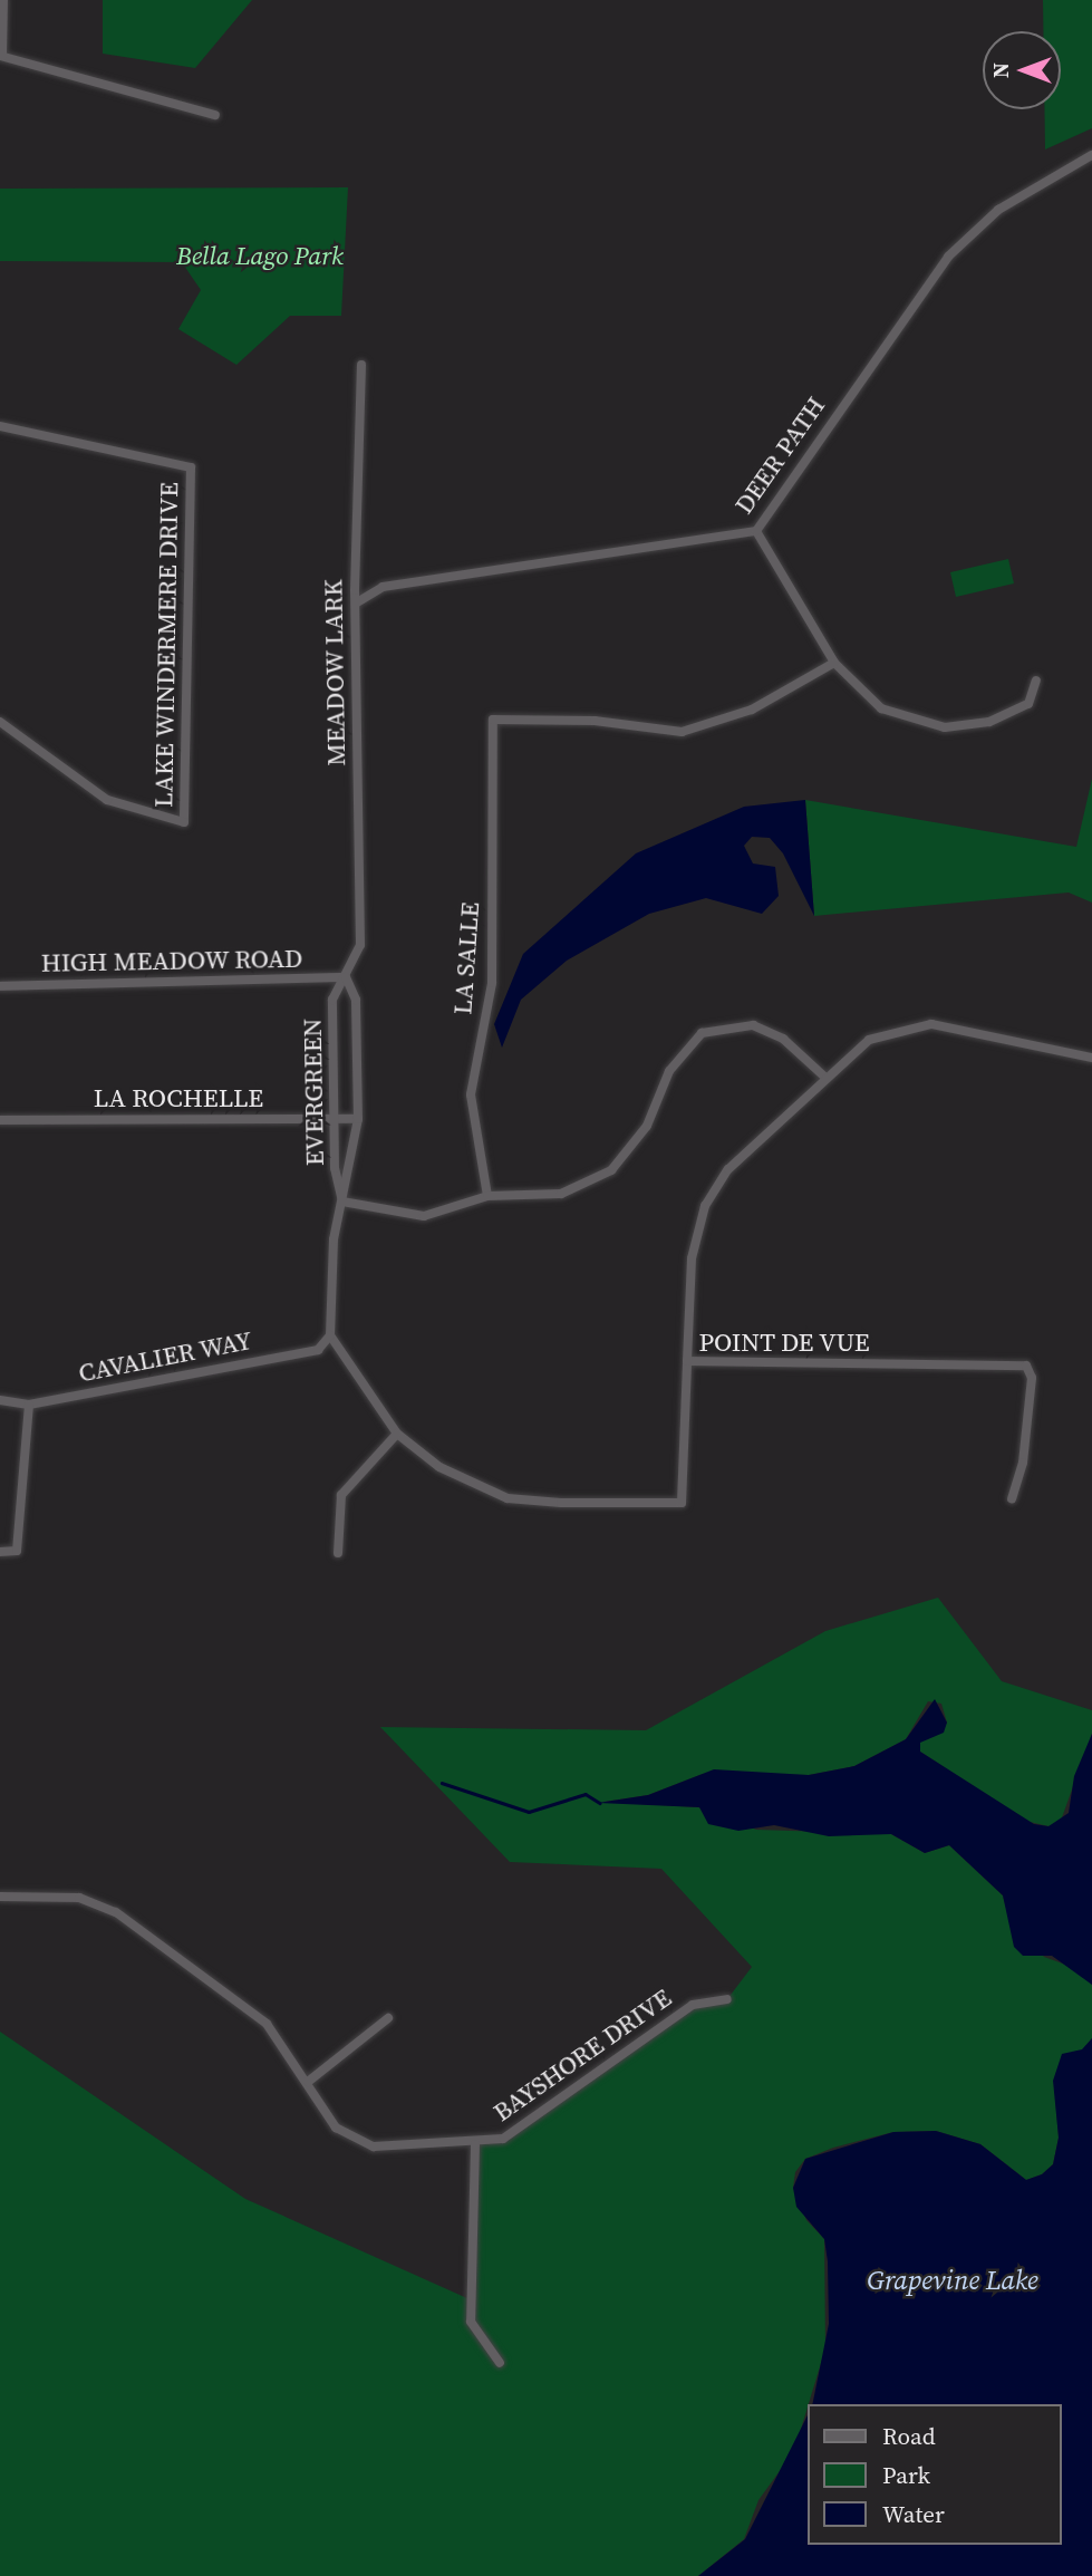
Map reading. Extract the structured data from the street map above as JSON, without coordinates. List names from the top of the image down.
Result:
{
  "streets": {
    "street": [
      "DEER PATH",
      "LAKE WINDERMERE DRIVE",
      "MEADOW LARK",
      "LA SALLE",
      "HIGH MEADOW ROAD",
      "EVERGREEN",
      "LA ROCHELLE",
      "POINT DE VUE",
      "CAVALIER WAY",
      "BAYSHORE DRIVE"
    ]
  },
  "crossings": [
    ["DEER PATH", "MEADOW LARK"],
    ["MEADOW LARK", "HIGH MEADOW ROAD"],
    ["MEADOW LARK", "EVERGREEN"],
    ["HIGH MEADOW ROAD", "EVERGREEN"],
    ["EVERGREEN", "LA ROCHELLE"],
    ["EVERGREEN", "POINT DE VUE"],
    ["EVERGREEN", "CAVALIER WAY"],
    ["POINT DE VUE", "CAVALIER WAY"]
  ],
  "water": ["Grapevine Lake"],
  "parks": ["Bella Lago Park"],
  "legend": ["Road", "Park", "Water"],
  "north": "left"
}
